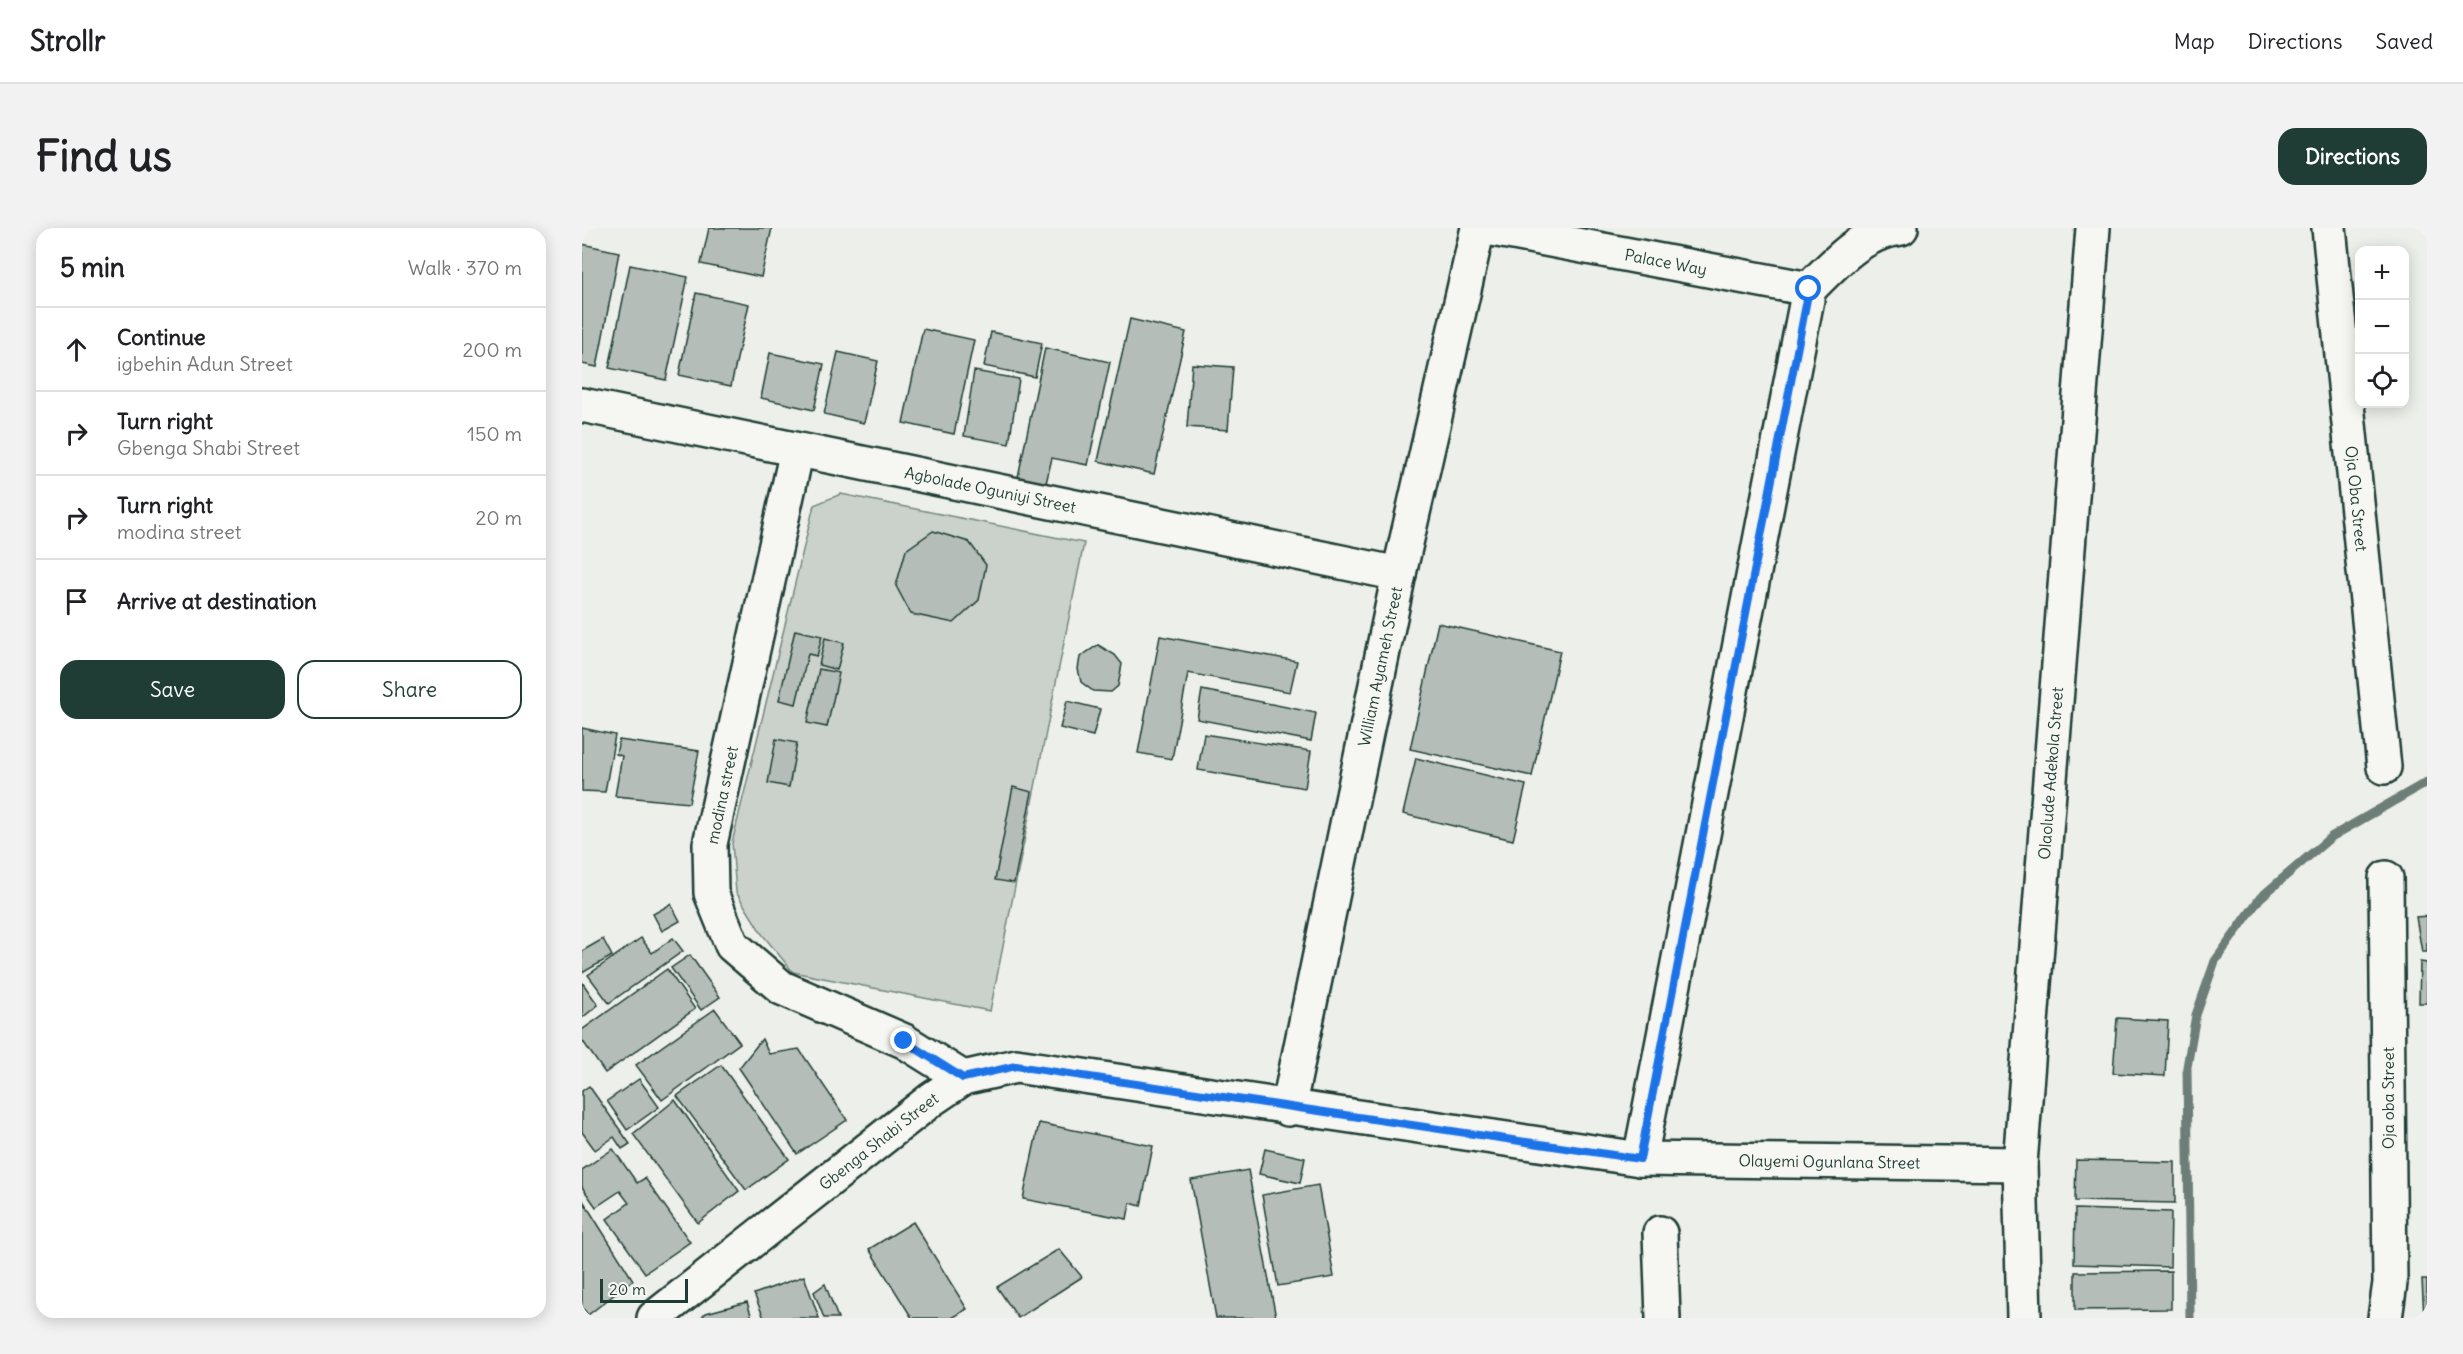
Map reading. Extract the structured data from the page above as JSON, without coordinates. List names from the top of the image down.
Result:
{
  "streets": {
    "street": [
      "Palace Way",
      "Agbolade Oguniyi Street",
      "Oja Oba Street",
      "William Ayameh Street",
      "Olaolude Adekola Street",
      "modina street",
      "Oja oba Street",
      "Gbenga Shabi Street",
      "Olayemi Ogunlana Street"
    ]
  },
  "crossings": [
    ["Agbolade Oguniyi Street", "William Ayameh Street"],
    ["Agbolade Oguniyi Street", "modina street"],
    ["William Ayameh Street", "Gbenga Shabi Street"],
    ["Olaolude Adekola Street", "Olayemi Ogunlana Street"],
    ["modina street", "Gbenga Shabi Street"],
    ["Gbenga Shabi Street", "Olayemi Ogunlana Street"]
  ],
  "scale_bar": "20 m",
  "page": {
    "header": "Strollr",
    "nav": ["Map", "Directions", "Saved"],
    "buttons": [
      "Directions",
      ["Save", "Share"]
    ],
    "title": "Find us",
    "heading": ["5 min", "Walk · 370 m"],
    "map_buttons": ["+", "−"],
    "list": [
      ["Continue", "igbehin Adun Street", "200 m"],
      ["Turn right", "Gbenga Shabi Street", "150 m"],
      ["Turn right", "modina street", "20 m"],
      "Arrive at destination"
    ],
    "scale": "20 m"
  }
}
